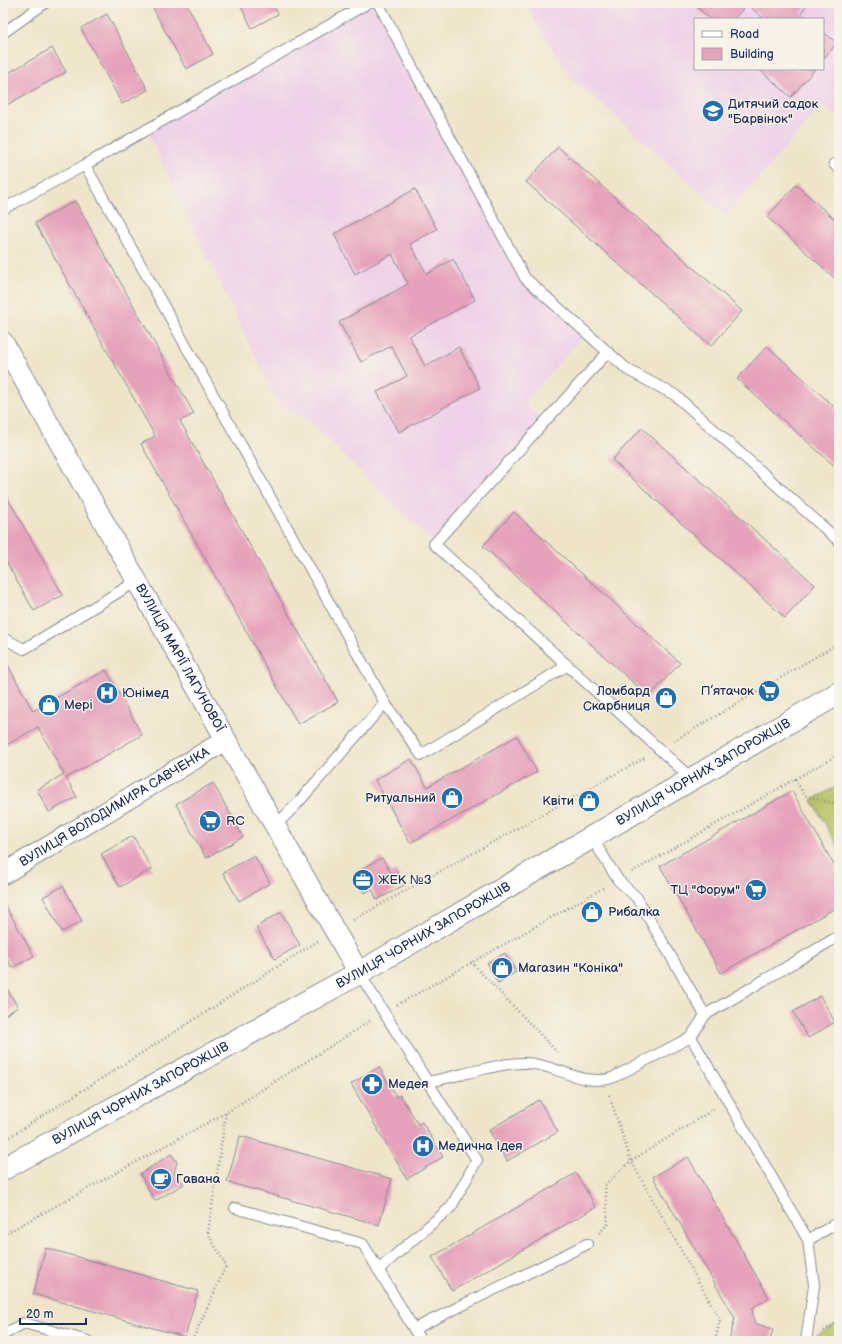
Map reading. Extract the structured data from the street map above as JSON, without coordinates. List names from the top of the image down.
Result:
{
  "streets": {
    "street": ["ВУЛИЦЯ МАРІЇ ЛАГУНОВОЇ", "ВУЛИЦЯ ЧОРНИХ ЗАПОРОЖЦІВ", "ВУЛИЦЯ ВОЛОДИМИРА САВЧЕНКА"]
  },
  "crossings": [
    ["ВУЛИЦЯ МАРІЇ ЛАГУНОВОЇ", "ВУЛИЦЯ ЧОРНИХ ЗАПОРОЖЦІВ"],
    ["ВУЛИЦЯ МАРІЇ ЛАГУНОВОЇ", "ВУЛИЦЯ ВОЛОДИМИРА САВЧЕНКА"]
  ],
  "places": {
    "school or university": ["Дитячий садок \"Барвінок\""],
    "supermarket": ["П’ятачок", "RC", "ТЦ \"Форум\""],
    "hospital": ["Юнімед", "Медична Ідея"],
    "shop": [
      "Ломбард Скарбниця",
      "Мері",
      "Ритуальний",
      "Квіти",
      "Рибалка",
      "Магазин \"Коніка\""
    ],
    "office": ["ЖЕК №3"],
    "pharmacy": ["Медея"],
    "cafe": ["Гавана"]
  },
  "legend": ["Road", "Building"],
  "scale_bar": "20 m"
}
